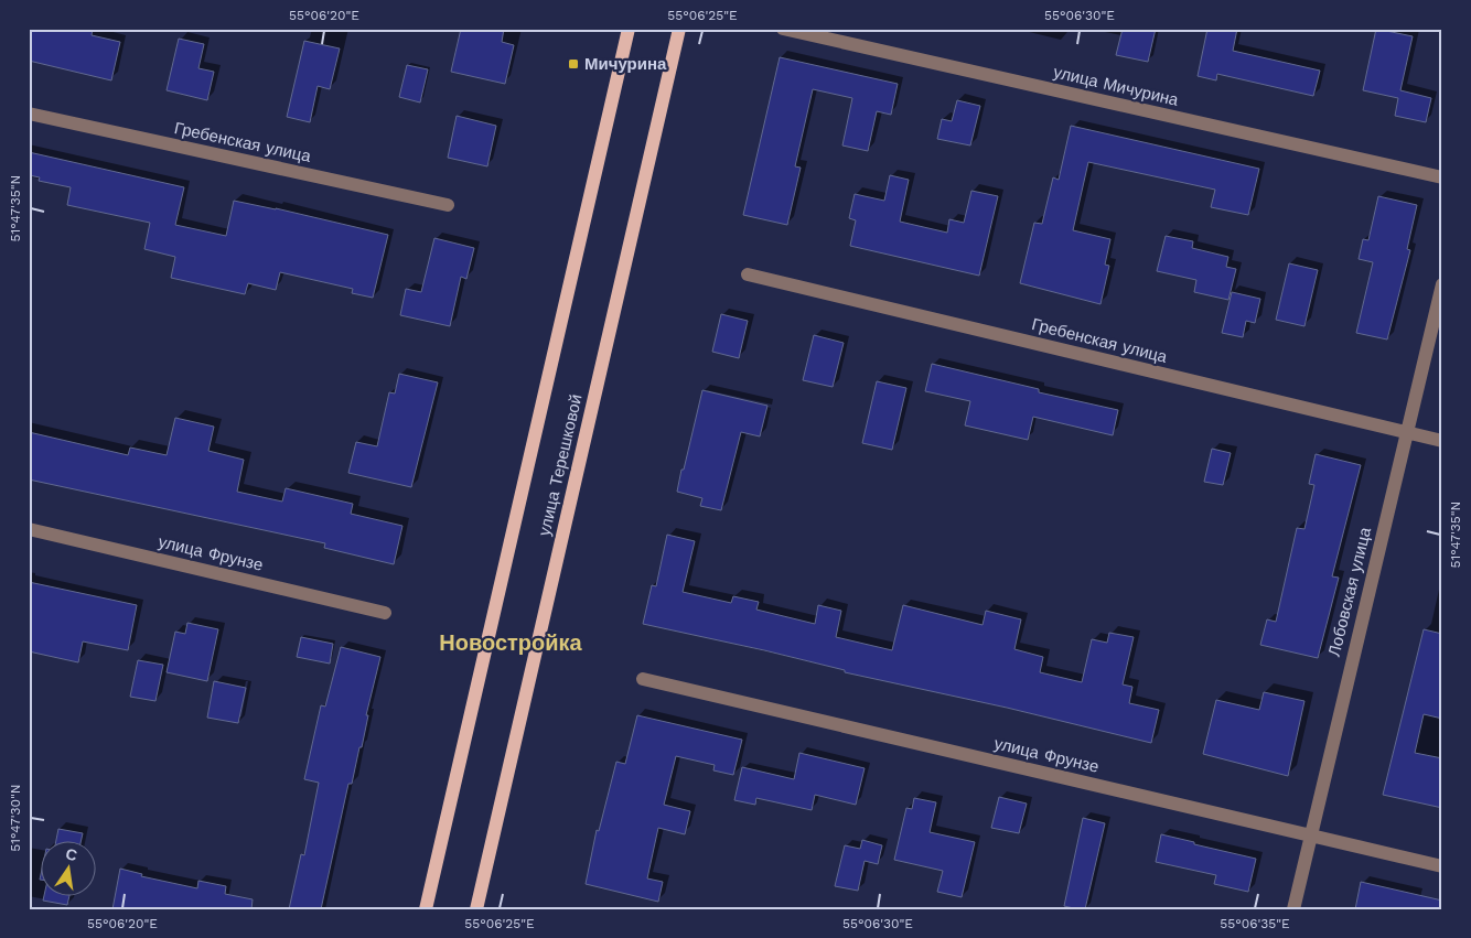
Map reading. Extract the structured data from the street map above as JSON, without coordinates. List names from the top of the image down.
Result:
{
  "streets": {
    "main road": ["улица Терешковой"],
    "street": [
      "улица Мичурина",
      "Гребенская улица",
      "улица Фрунзе",
      "Лобовская улица"
    ]
  },
  "crossings": [
    ["Гребенская улица", "Лобовская улица"],
    ["улица Фрунзе", "Лобовская улица"]
  ],
  "districts": ["Новостройка"],
  "places": {
    "transit": ["Мичурина"]
  },
  "north": "top",
  "coordinates": [
    "55°06'20\"E",
    "55°06'25\"E",
    "55°06'30\"E",
    "51°47'35\"N",
    "51°47'30\"N",
    "55°06'35\"E"
  ]
}
